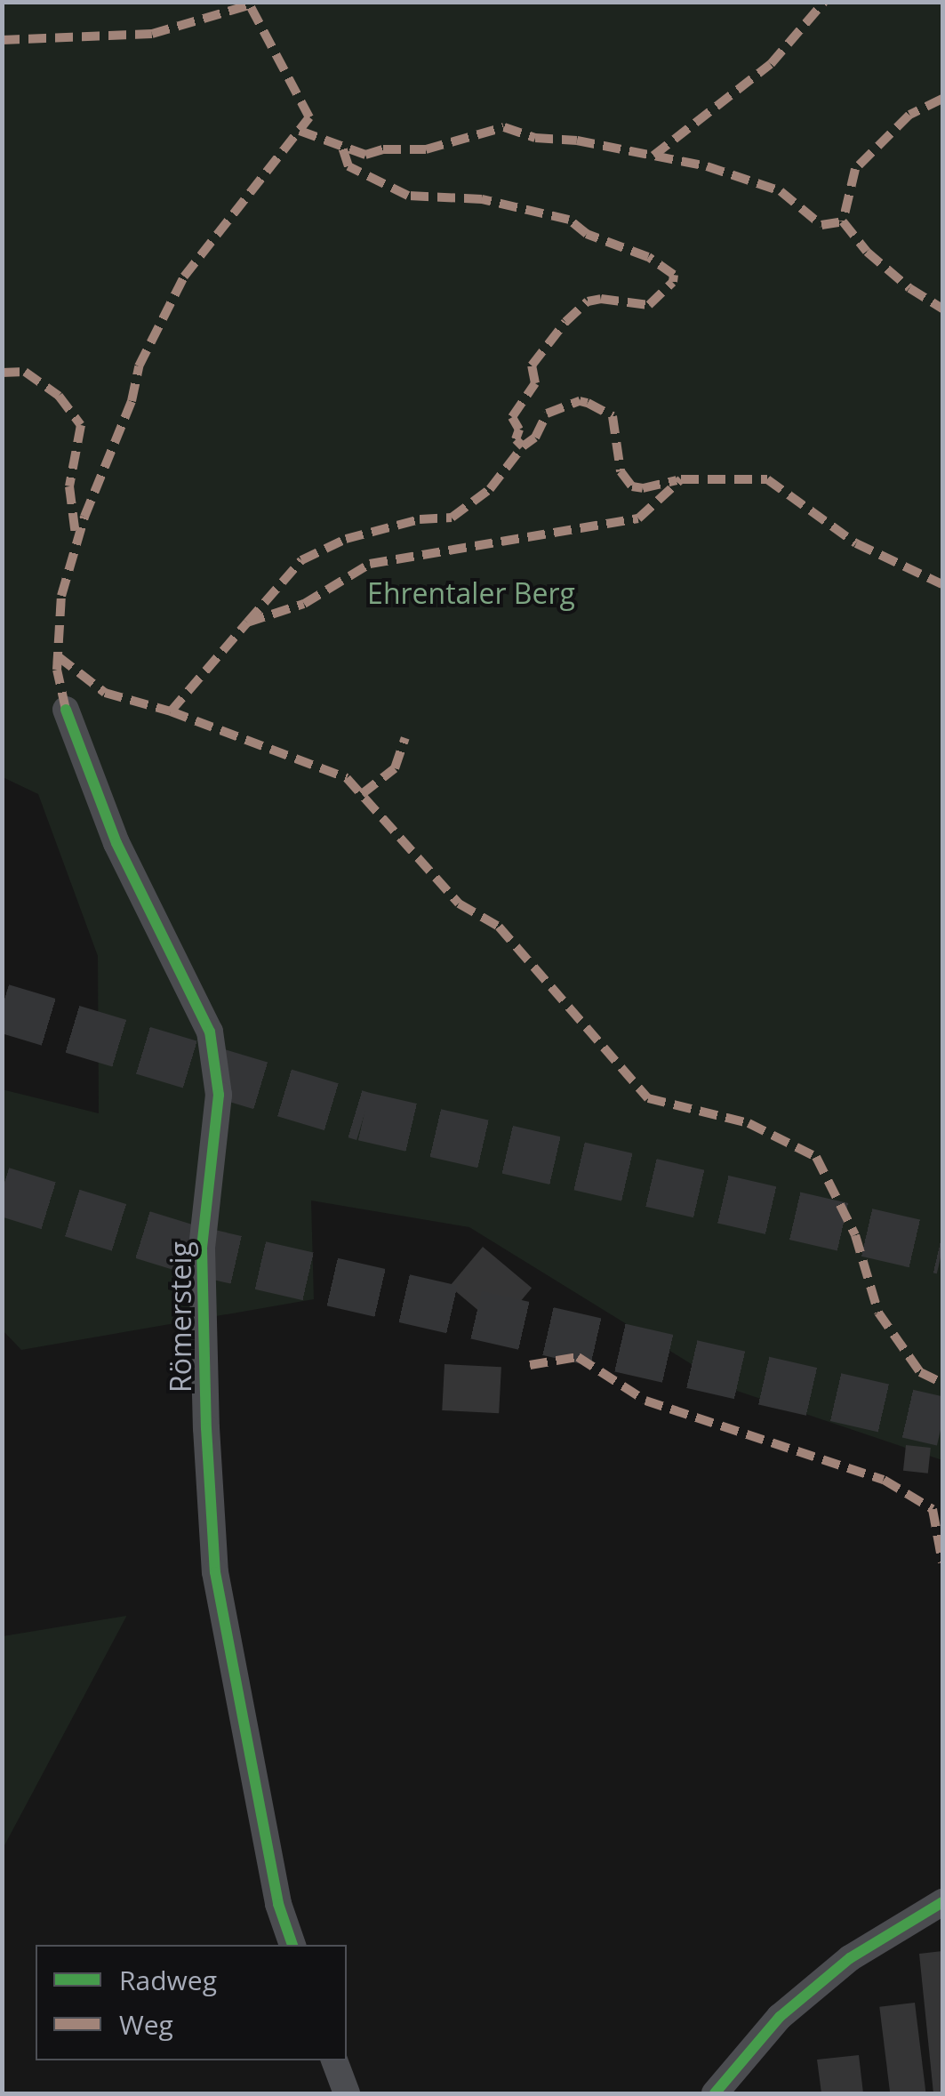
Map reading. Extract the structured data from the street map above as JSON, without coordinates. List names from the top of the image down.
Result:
{
  "streets": {
    "street": ["Römersteig"]
  },
  "parks": ["Ehrentaler Berg"],
  "legend": ["Radweg", "Weg"]
}
